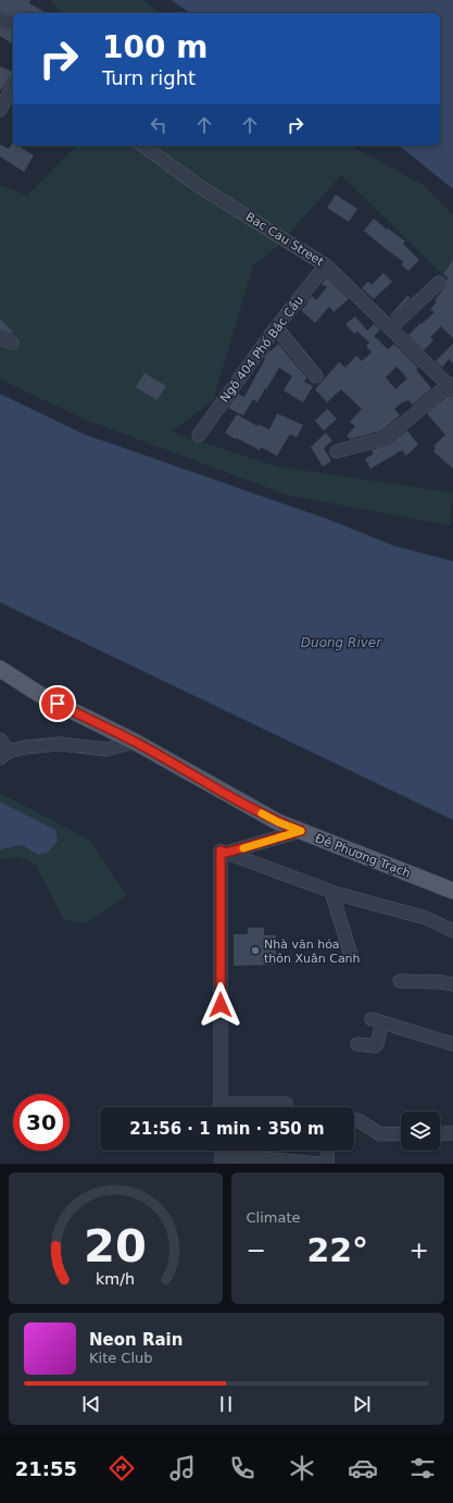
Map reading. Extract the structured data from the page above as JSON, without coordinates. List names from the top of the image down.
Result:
{
  "streets": {
    "main road": ["Đê Phương Trạch"],
    "street": ["Bac Cau Street", "Ngõ 404 Phố Bắc Cầu"]
  },
  "crossings": [
    ["Bac Cau Street", "Ngõ 404 Phố Bắc Cầu"]
  ],
  "water": ["Duong River"],
  "places": ["Nhà văn hóa thôn Xuân Canh"],
  "page": {
    "turn": ["100 m", "Turn right"],
    "limit": "30",
    "trip": "21:56 · 1 min · 350 m",
    "tile": "Climate",
    "heat": ["−", "22°", "+"],
    "song": ["Neon Rain", "Kite Club"],
    "tabs": "21:55",
    "gauge": ["20", "km/h"]
  }
}
